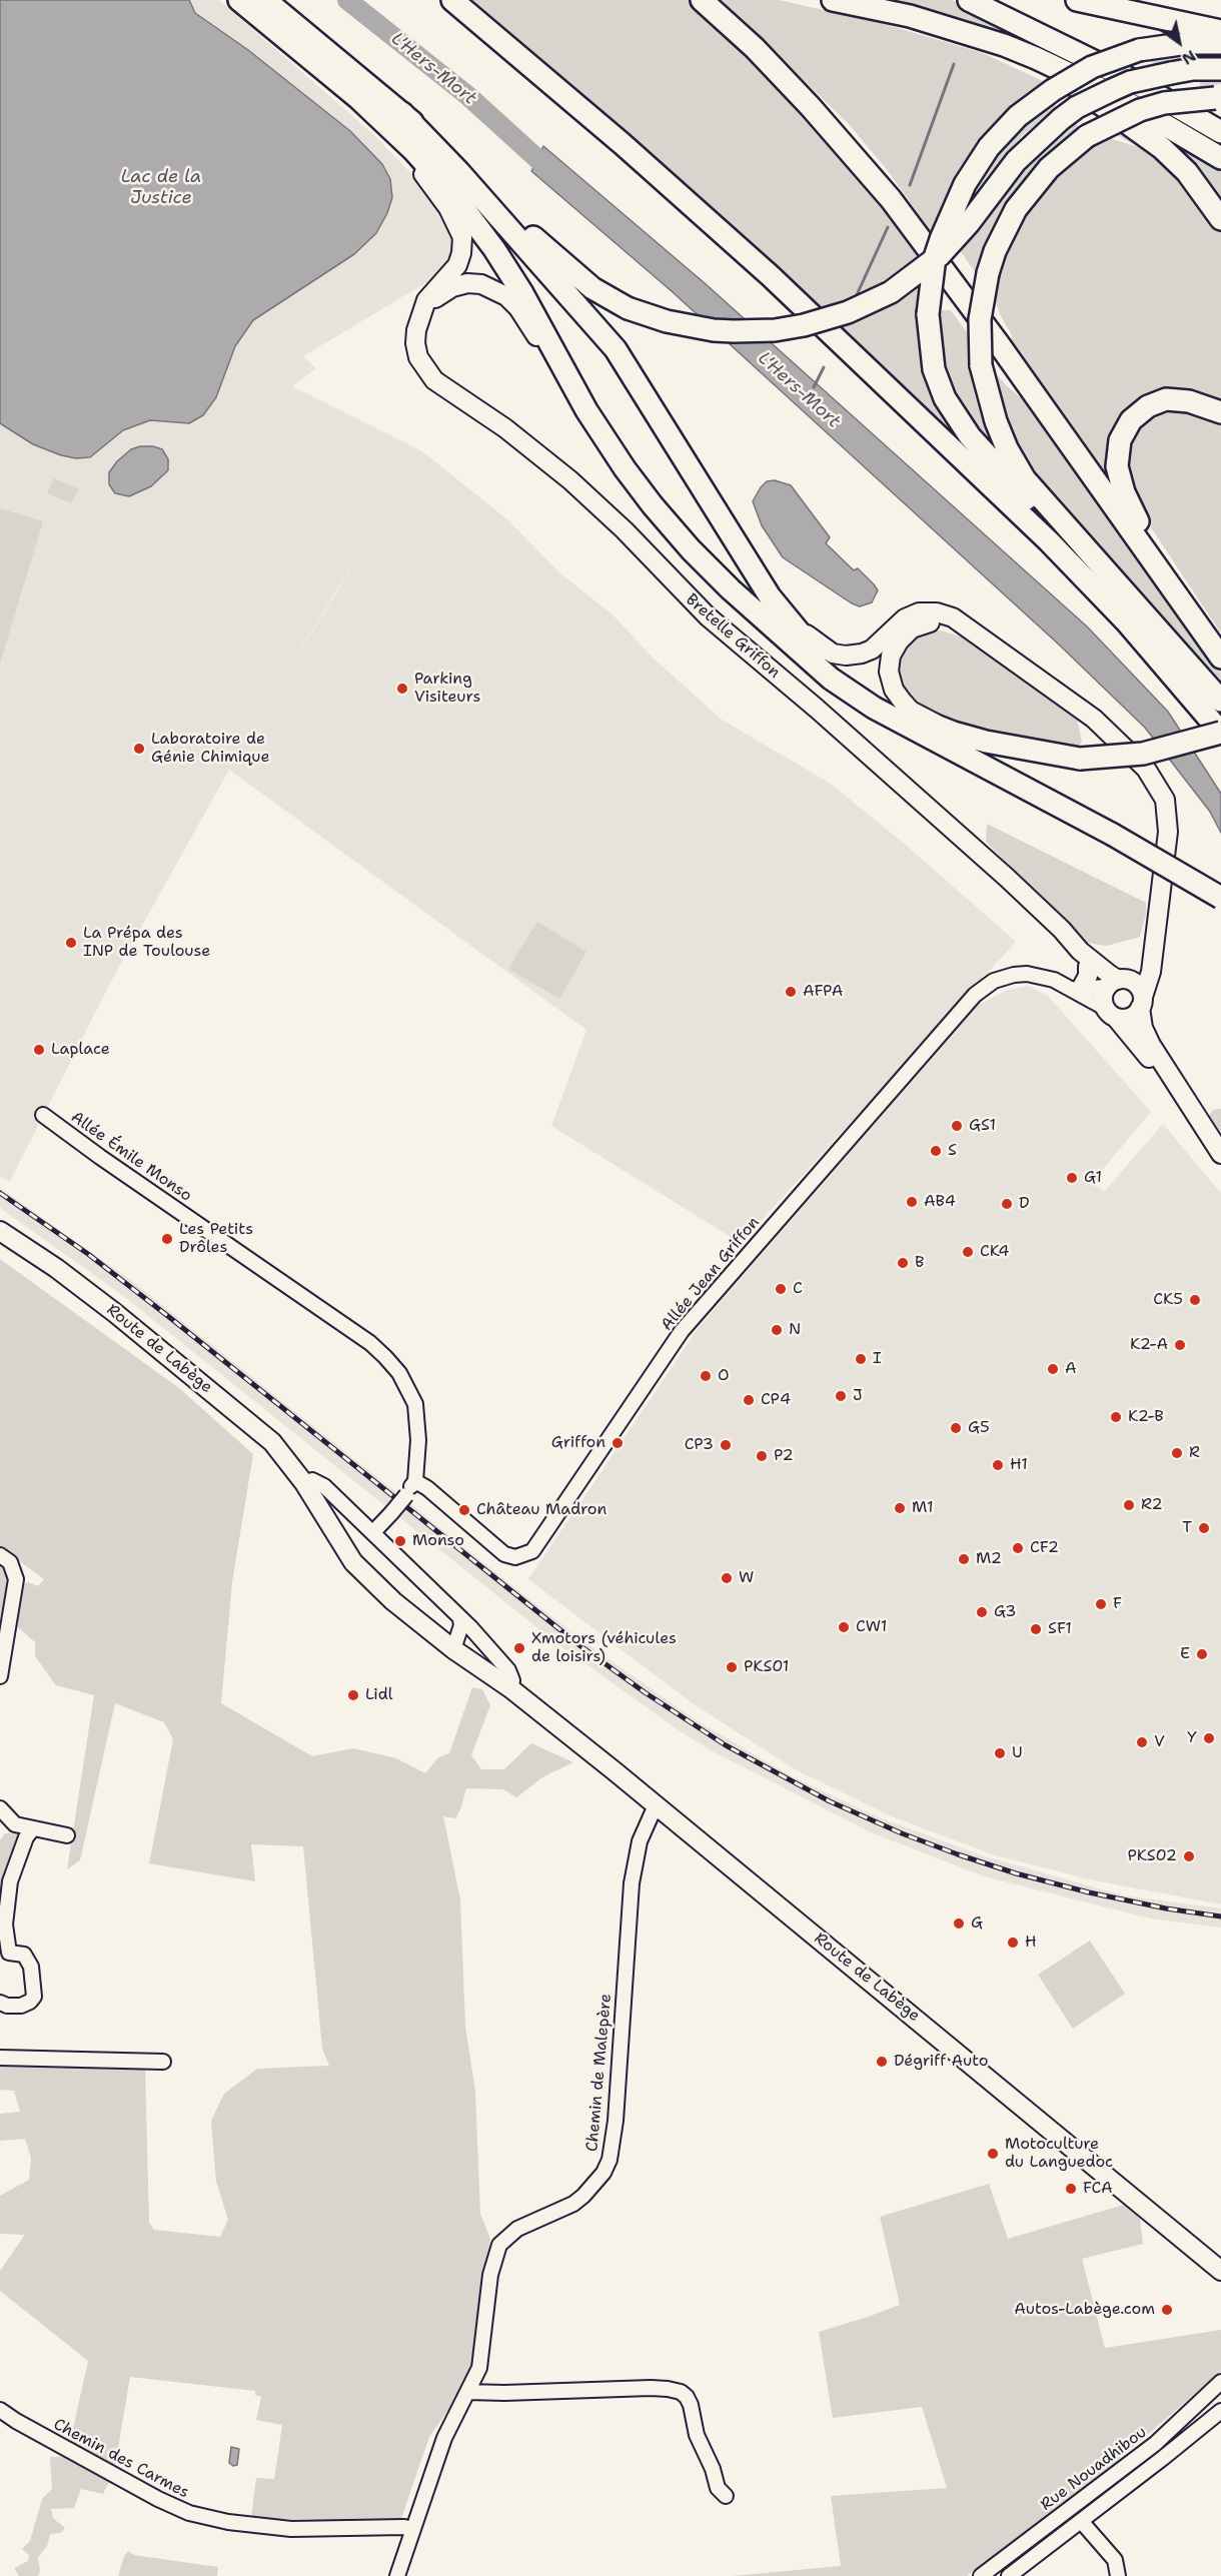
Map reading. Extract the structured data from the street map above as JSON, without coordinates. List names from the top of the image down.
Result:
{
  "streets": {
    "main road": ["Bretelle Griffon", "Route de Labège"],
    "street": [
      "Allée Émile Monso",
      "Allée Jean Griffon",
      "Chemin de Malepère",
      "Chemin des Carmes",
      "Rue Nouadhibou"
    ]
  },
  "crossings": [
    ["Bretelle Griffon", "Allée Jean Griffon"],
    ["Allée Émile Monso", "Allée Jean Griffon"],
    ["Route de Labège", "Chemin de Malepère"],
    ["Chemin de Malepère", "Chemin des Carmes"]
  ],
  "water": ["L'Hers-Mort", "Lac de la Justice"],
  "places": [
    "Parking Visiteurs",
    "Laboratoire de Génie Chimique",
    "La Prépa des INP de Toulouse",
    "AFPA",
    "Laplace",
    "GS1",
    "S",
    "G1",
    "AB4",
    "D",
    "Les Petits Drôles",
    "CK4",
    "B",
    "C",
    "CK5",
    "N",
    "K2-A",
    "I",
    "A",
    "O",
    "J",
    "CP4",
    "K2-B",
    "G5",
    "Griffon",
    "CP3",
    "R",
    "P2",
    "H1",
    "R2",
    "M1",
    "Château Madron",
    "T",
    "Monso",
    "CF2",
    "M2",
    "W",
    "F",
    "G3",
    "CW1",
    "SF1",
    "Xmotors (véhicules de loisirs)",
    "E",
    "PKS01",
    "Lidl",
    "Y",
    "V",
    "U",
    "PKS02",
    "G",
    "H",
    "Dégriff Auto",
    "Motoculture du Languedoc",
    "FCA",
    "Autos-Labège.com"
  ],
  "north": "bottom right"
}
